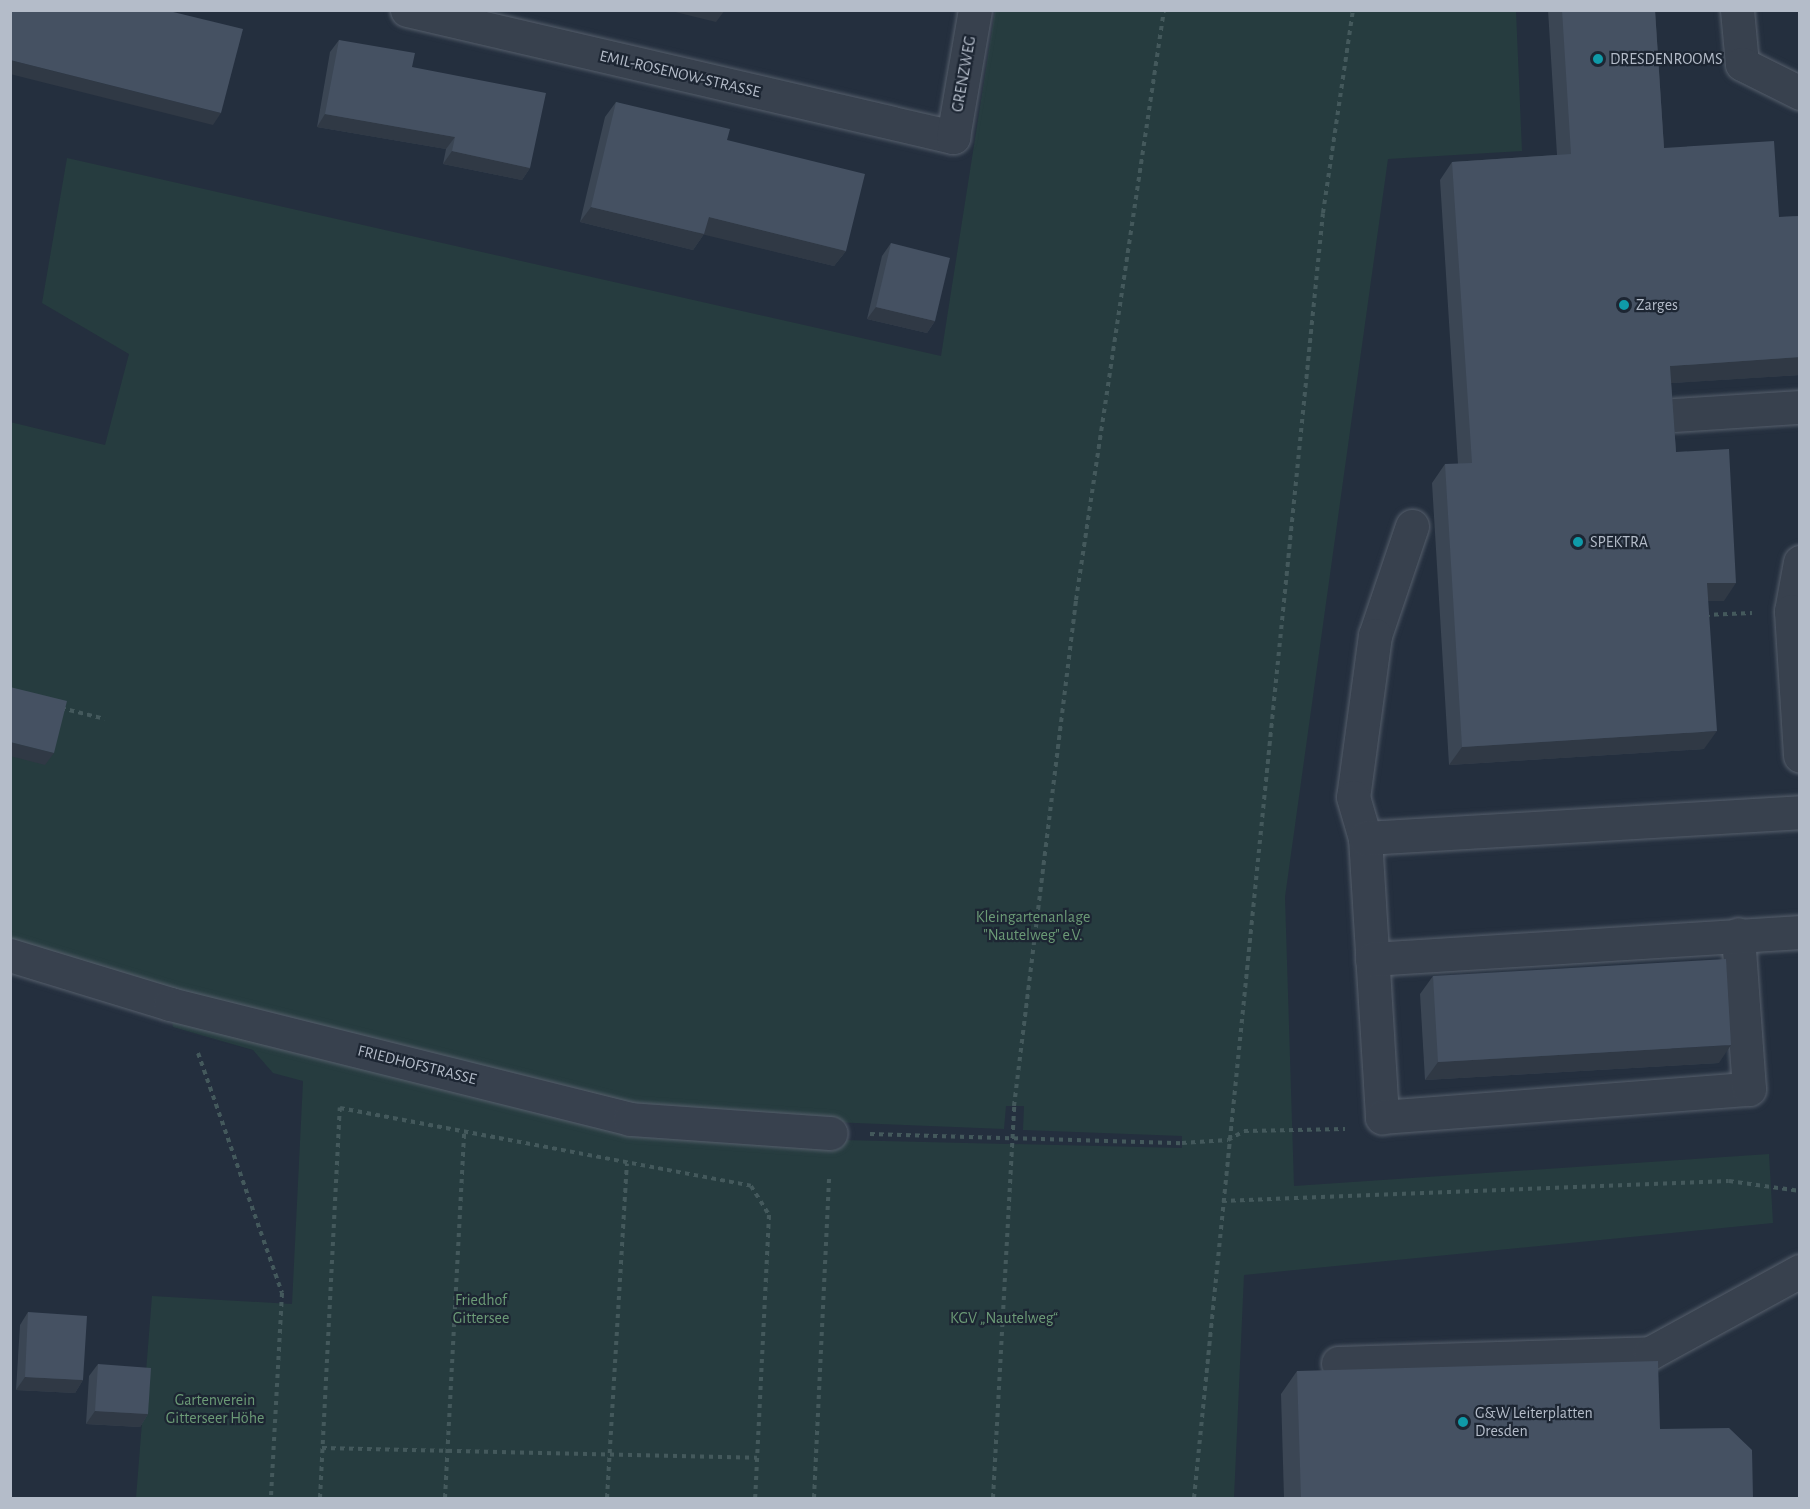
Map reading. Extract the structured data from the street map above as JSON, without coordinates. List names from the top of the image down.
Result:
{
  "streets": {
    "street": ["EMIL-ROSENOW-STRASSE", "GRENZWEG", "FRIEDHOFSTRASSE"]
  },
  "crossings": [
    ["EMIL-ROSENOW-STRASSE", "GRENZWEG"]
  ],
  "parks": [
    "Kleingartenanlage \"Nautelweg\" e.V.",
    "Friedhof Gittersee",
    "KGV „Nautelweg“",
    "Gartenverein Gitterseer Höhe"
  ],
  "places": [
    "DRESDENROOMS",
    "Zarges",
    "SPEKTRA",
    "G&W Leiterplatten Dresden"
  ]
}
